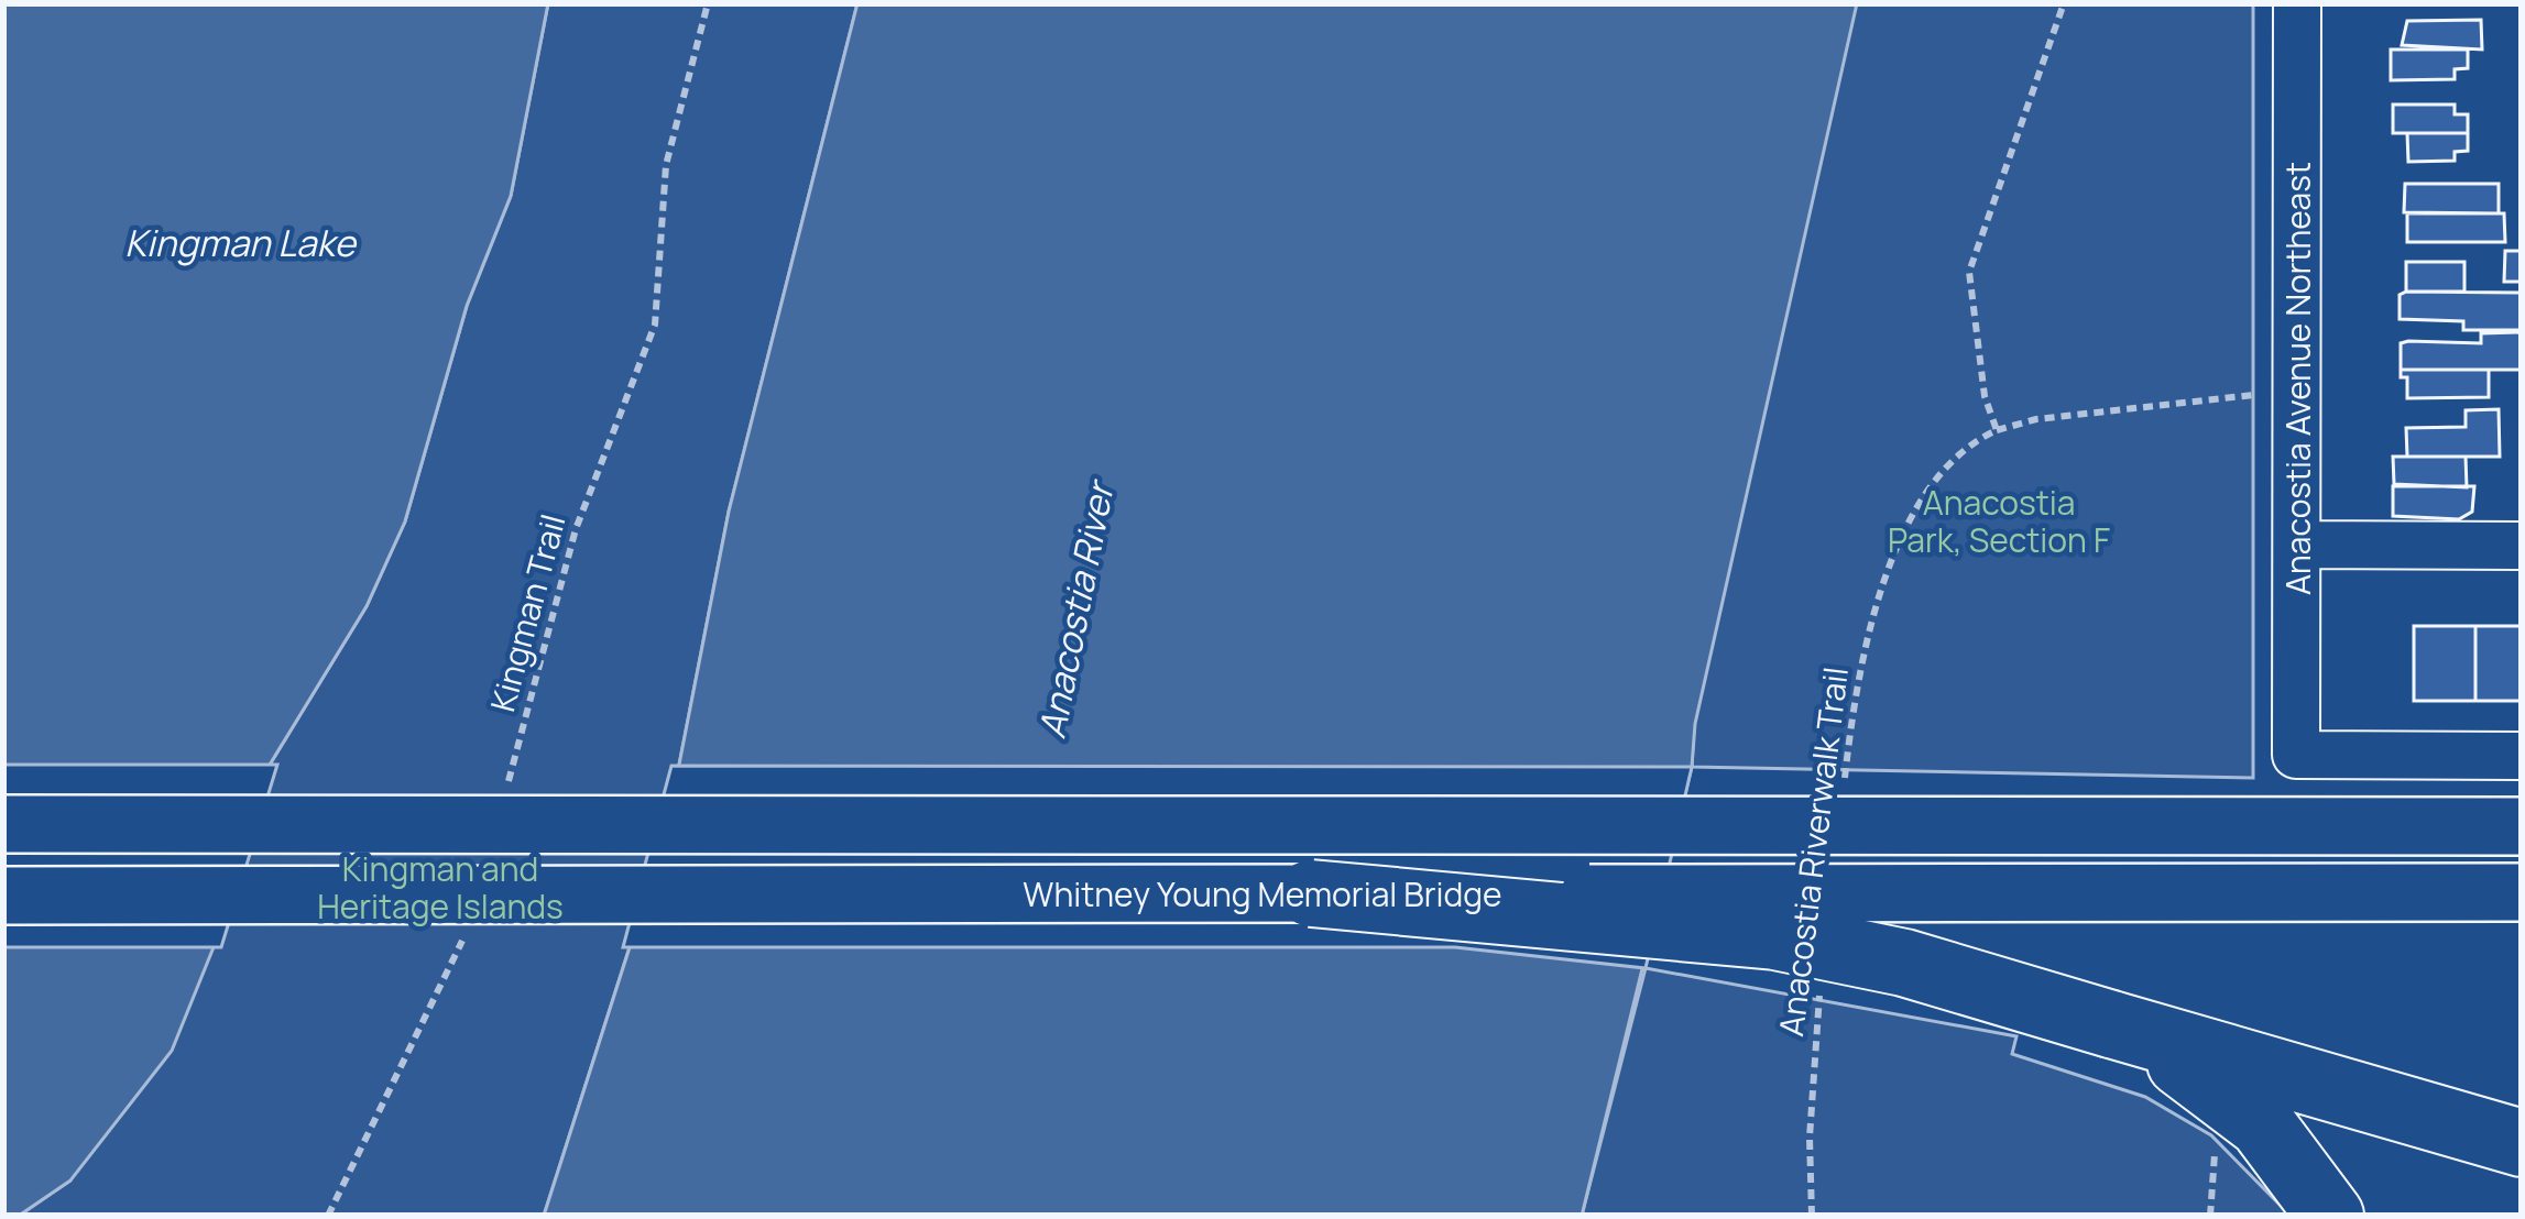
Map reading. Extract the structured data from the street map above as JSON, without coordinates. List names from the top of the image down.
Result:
{
  "streets": {
    "main road": ["Whitney Young Memorial Bridge"],
    "street": ["Anacostia Avenue Northeast"],
    "path": ["Kingman Trail", "Anacostia Riverwalk Trail"]
  },
  "water": ["Kingman Lake", "Anacostia River"],
  "parks": ["Anacostia Park, Section F", "Kingman and Heritage Islands"]
}
